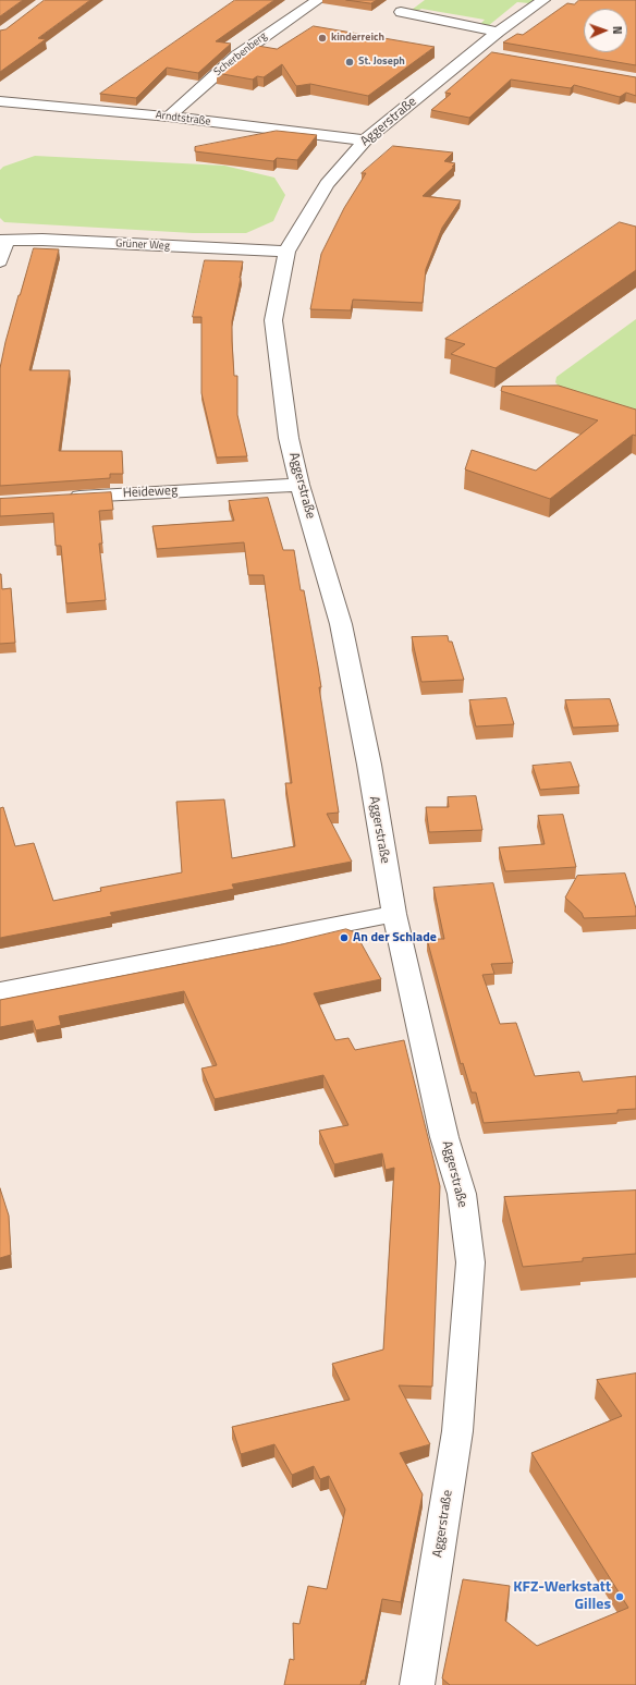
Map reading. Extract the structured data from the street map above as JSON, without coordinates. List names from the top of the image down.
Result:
{
  "streets": {
    "street": [
      "Scherbenberg",
      "Arndtstraße",
      "Aggerstraße",
      "Grüner Weg",
      "Heideweg"
    ]
  },
  "crossings": [
    ["Scherbenberg", "Arndtstraße"],
    ["Arndtstraße", "Aggerstraße"],
    ["Aggerstraße", "Grüner Weg"],
    ["Aggerstraße", "Heideweg"]
  ],
  "places": [
    "kinderreich",
    "St. Joseph",
    "An der Schlade",
    "KFZ-Werkstatt Gilles"
  ],
  "north": "right"
}
